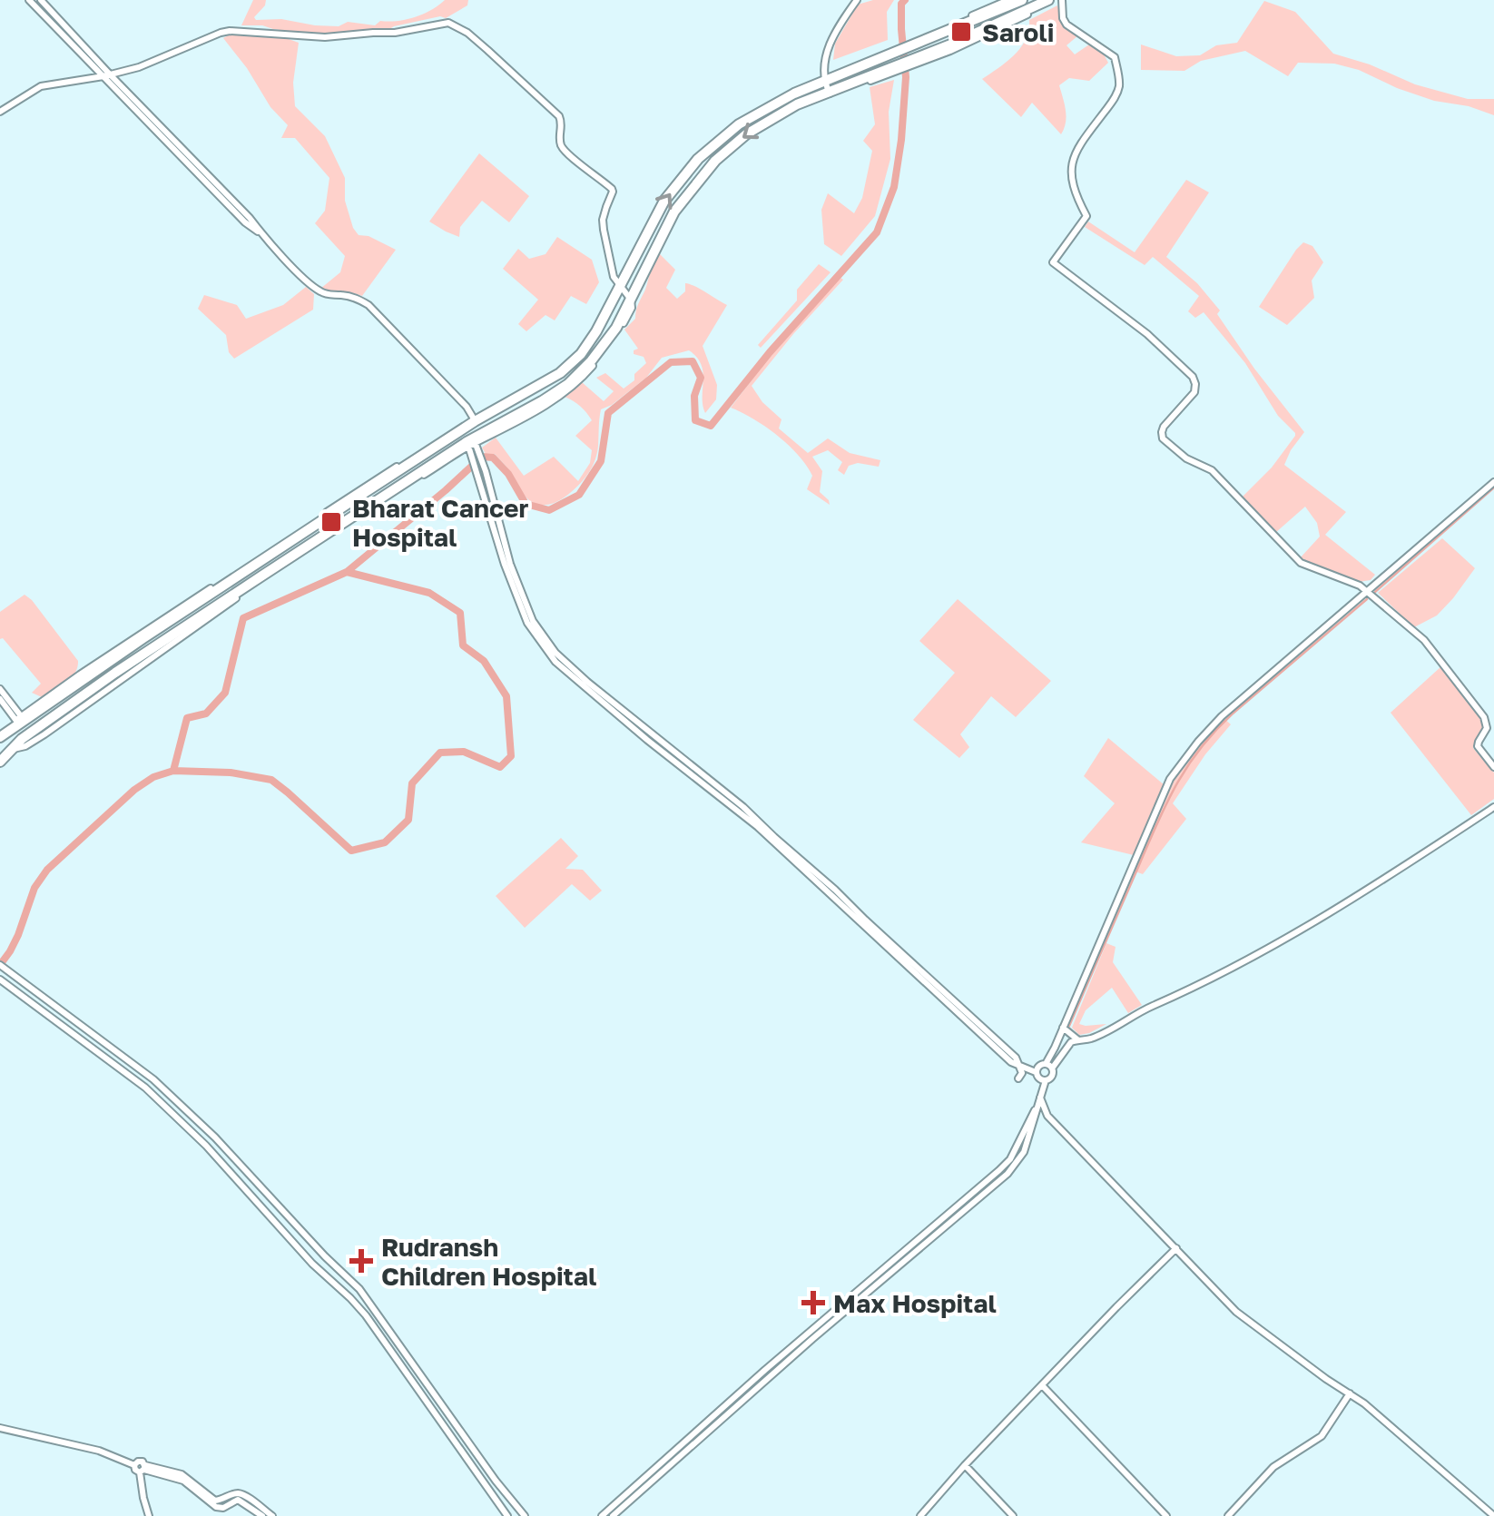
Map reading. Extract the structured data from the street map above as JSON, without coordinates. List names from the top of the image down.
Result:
{
  "places": {
    "transit": ["Saroli", "Bharat Cancer Hospital"],
    "health": ["Rudransh Children Hospital", "Max Hospital"]
  }
}
